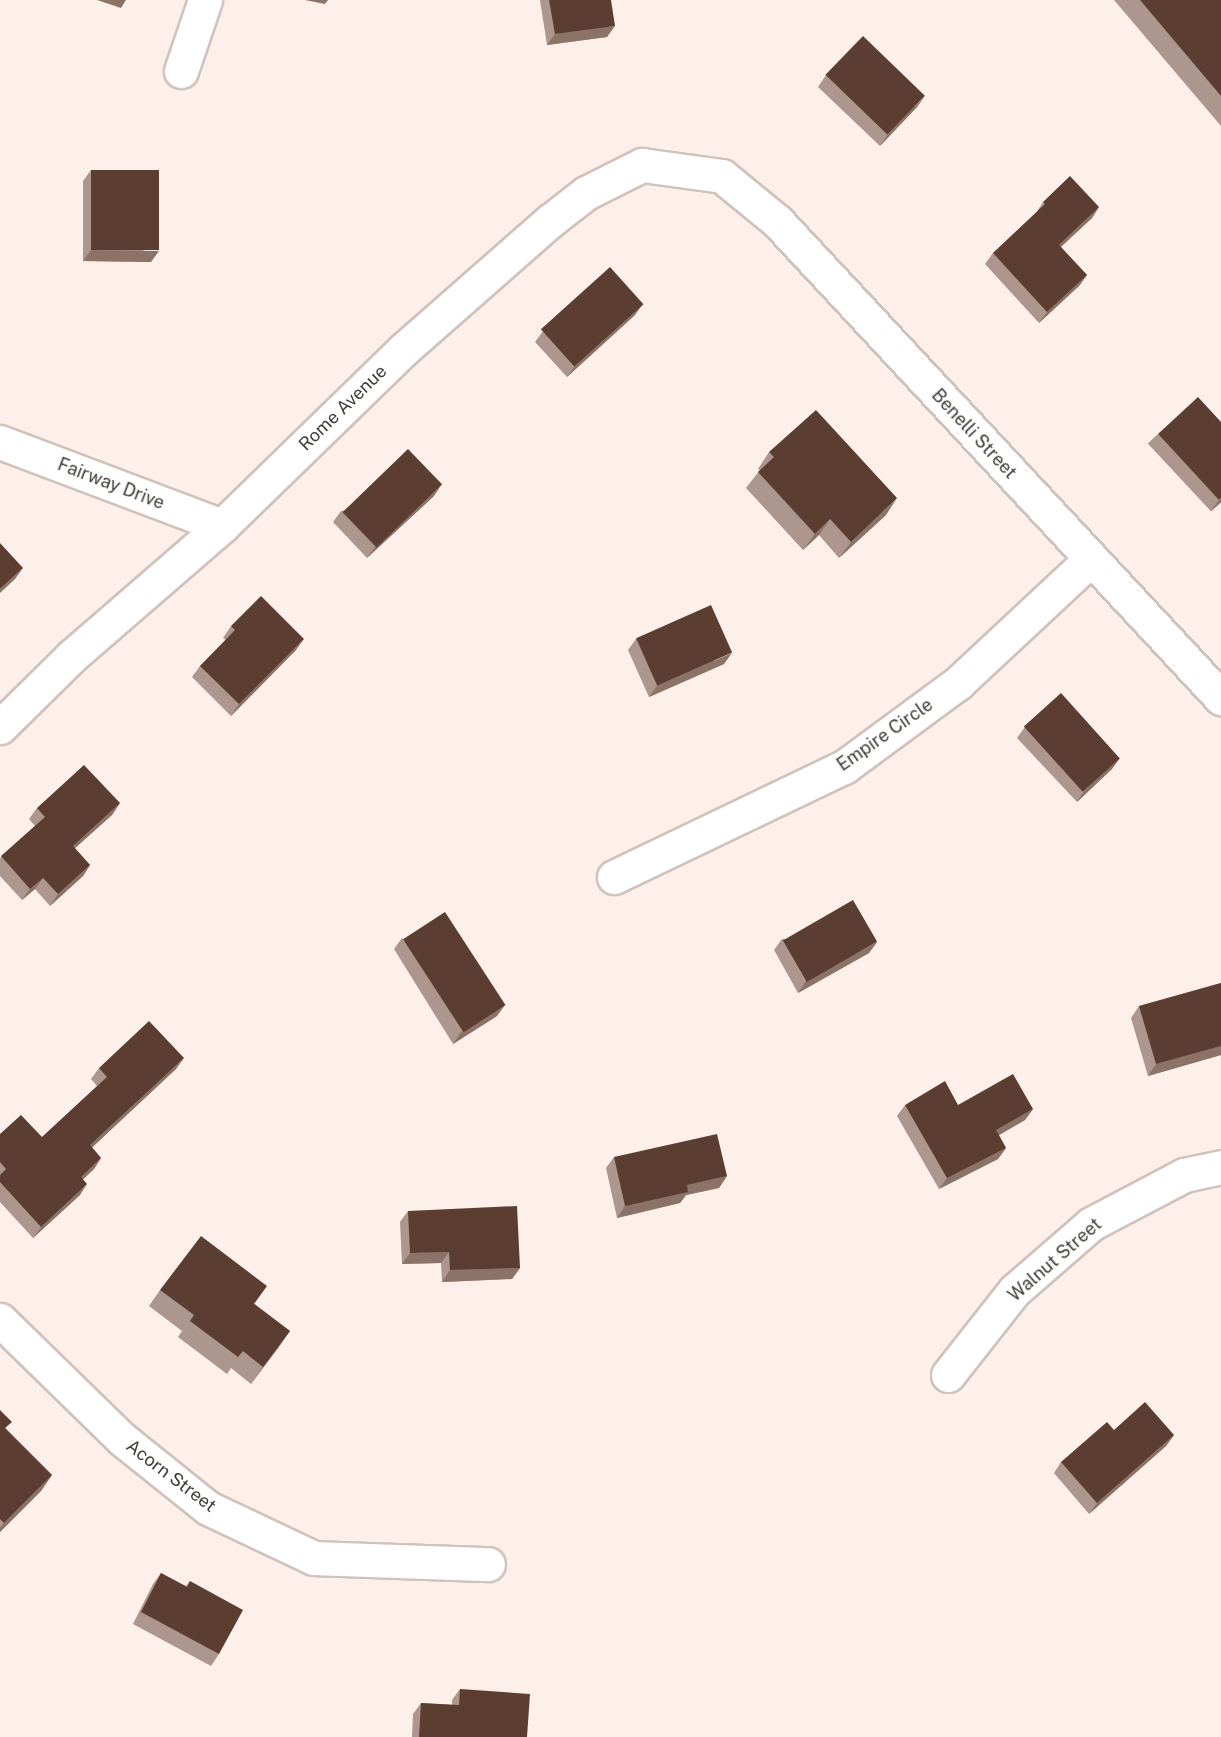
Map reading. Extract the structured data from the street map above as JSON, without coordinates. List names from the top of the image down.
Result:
{
  "streets": {
    "street": [
      "Rome Avenue",
      "Benelli Street",
      "Fairway Drive",
      "Empire Circle",
      "Walnut Street",
      "Acorn Street"
    ]
  },
  "crossings": [
    ["Rome Avenue", "Benelli Street"],
    ["Rome Avenue", "Fairway Drive"],
    ["Benelli Street", "Empire Circle"]
  ]
}
